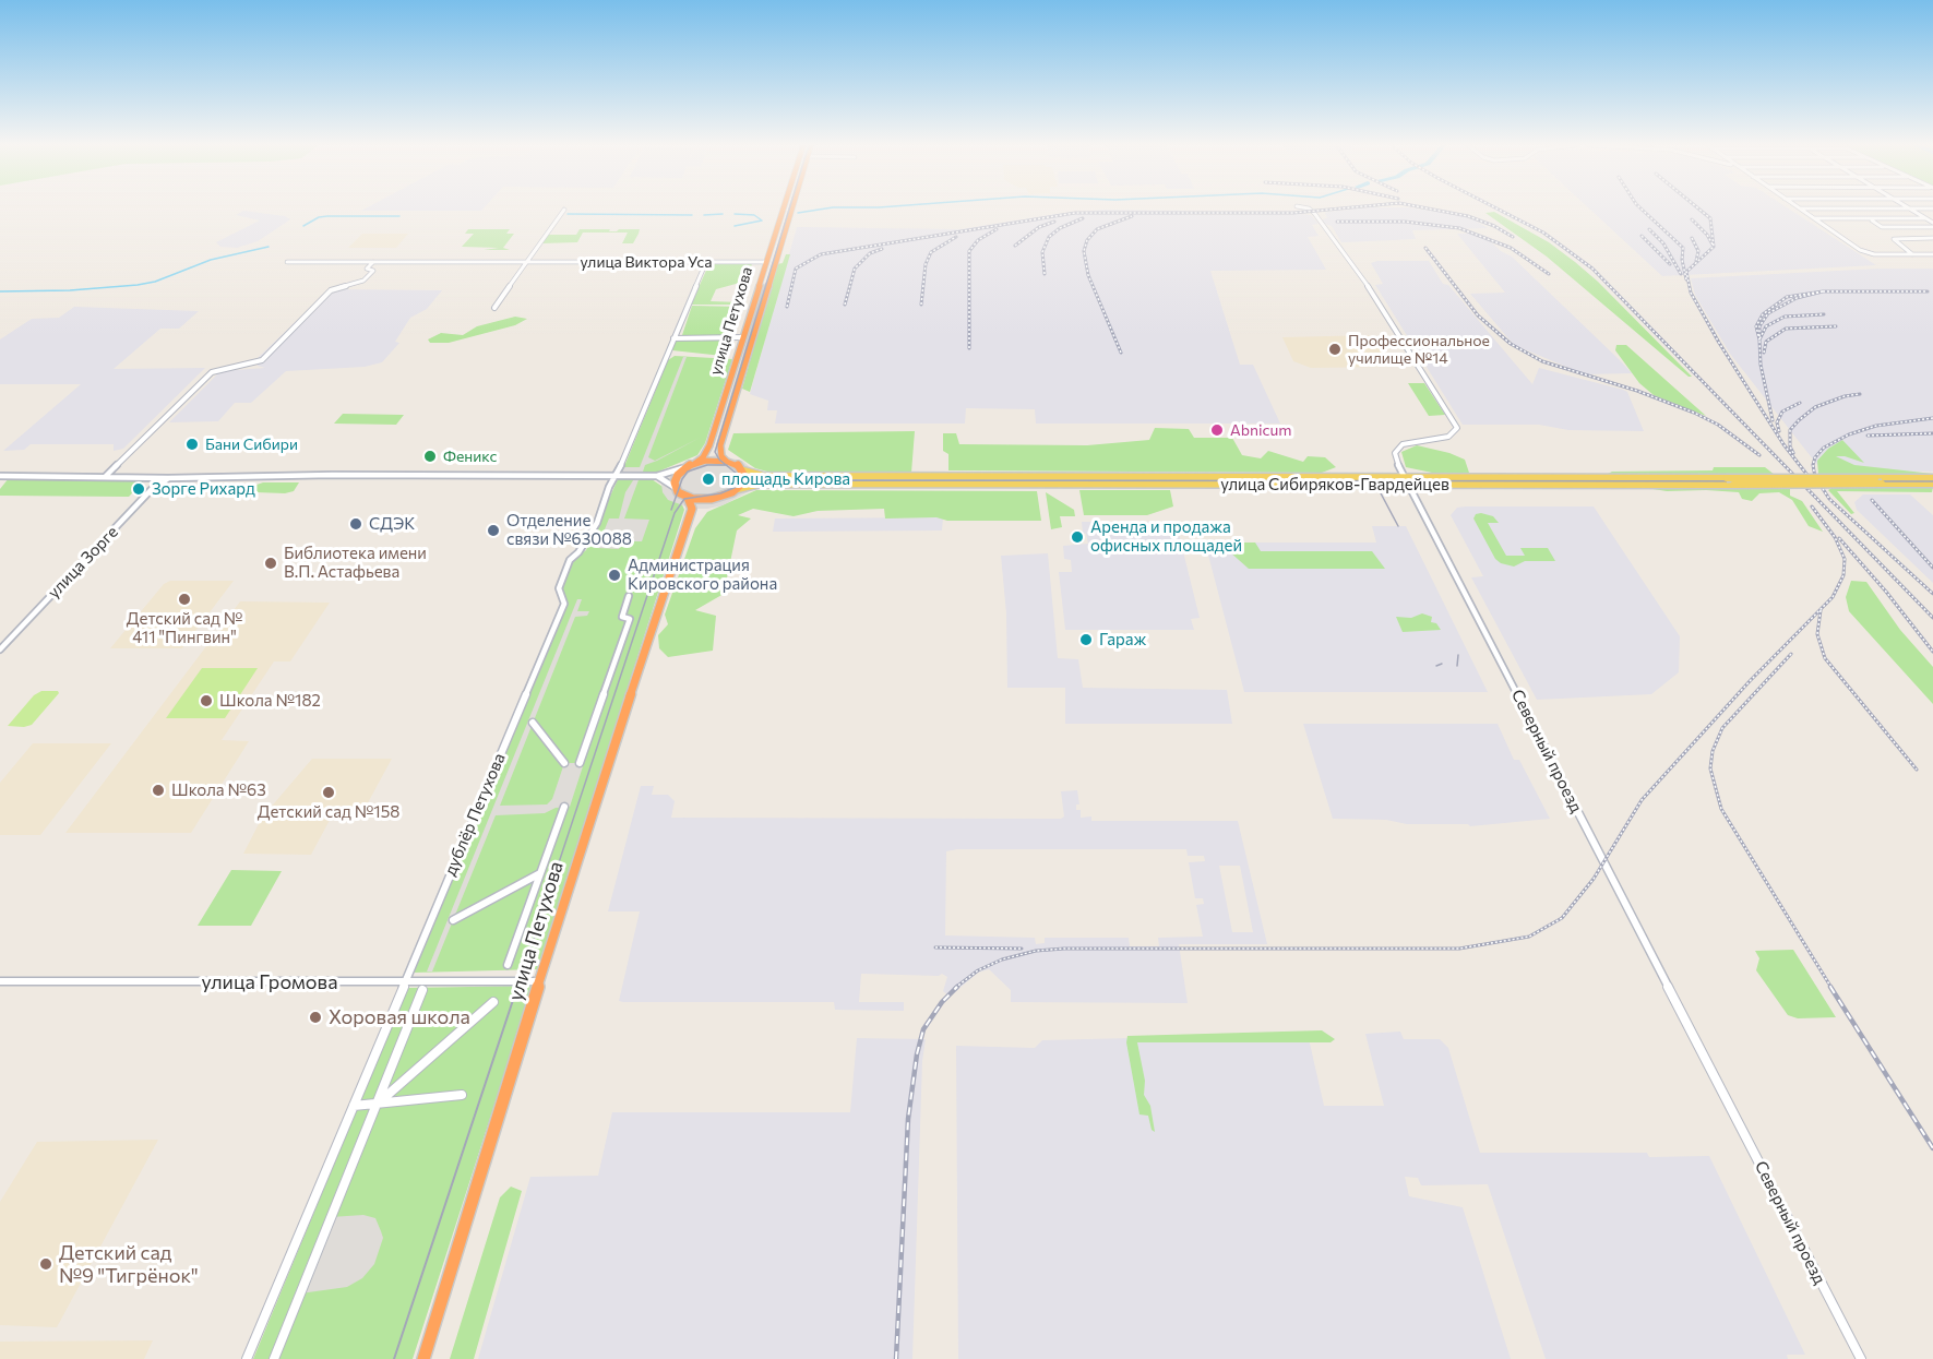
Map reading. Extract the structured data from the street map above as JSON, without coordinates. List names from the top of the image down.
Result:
{
  "streets": {
    "highway": ["улица Петухова"],
    "main road": ["улица Сибиряков-Гвардейцев"],
    "street": [
      "улица Виктора Уса",
      "улица Зорге",
      "Северный проезд",
      "дублёр Петухова",
      "улица Громова"
    ]
  },
  "crossings": [
    ["улица Виктора Уса", "улица Петухова"],
    ["улица Виктора Уса", "дублёр Петухова"],
    ["улица Петухова", "улица Громова"],
    ["улица Сибиряков-Гвардейцев", "Северный проезд"],
    ["дублёр Петухова", "улица Громова"]
  ],
  "places": [
    "Профессиональное училище №14",
    "Abnicum",
    "Бани Сибири",
    "Феникс",
    "площадь Кирова",
    "Зорге Рихард",
    "СДЭК",
    "Отделение связи №630088",
    "Аренда и продажа офисных площадей",
    "Библиотека имени В.П. Астафьева",
    "Администрация Кировского района",
    "Детский сад № 411 \"Пингвин\"",
    "Гараж",
    "Школа №182",
    "Школа №63",
    "Детский сад №158",
    "Хоровая школа",
    "Детский сад №9 \"Тигрёнок\""
  ]
}
